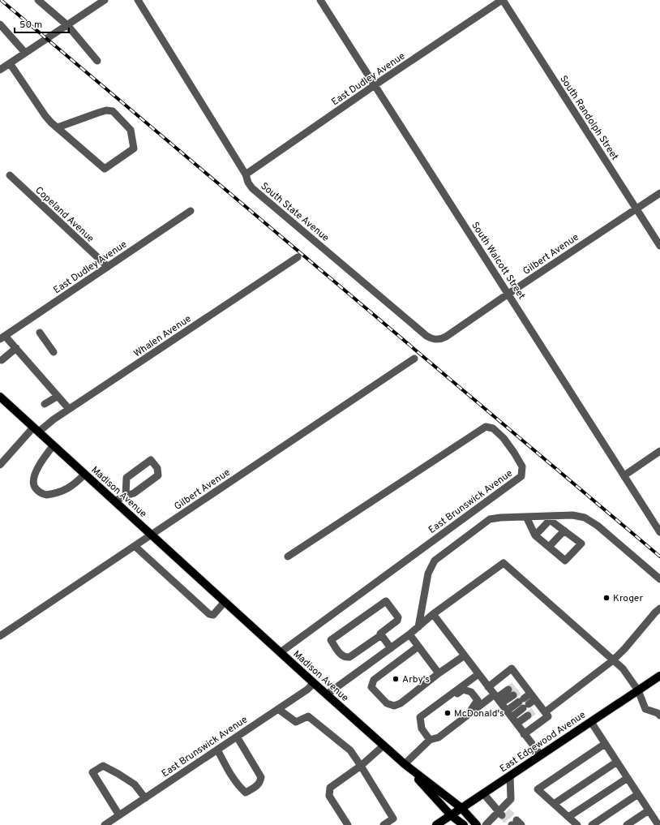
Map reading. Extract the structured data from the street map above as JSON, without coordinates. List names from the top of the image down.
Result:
{
  "streets": {
    "main road": ["Madison Avenue", "East Edgewood Avenue"],
    "street": [
      "East Dudley Avenue",
      "South Randolph Street",
      "South State Avenue",
      "Copeland Avenue",
      "Gilbert Avenue",
      "South Walcott Street",
      "Whalen Avenue",
      "East Brunswick Avenue"
    ]
  },
  "crossings": [
    ["East Dudley Avenue", "South Randolph Street"],
    ["East Dudley Avenue", "South State Avenue"],
    ["East Dudley Avenue", "Copeland Avenue"],
    ["East Dudley Avenue", "South Walcott Street"],
    ["South Randolph Street", "Gilbert Avenue"],
    ["South State Avenue", "Gilbert Avenue"],
    ["Gilbert Avenue", "South Walcott Street"],
    ["Gilbert Avenue", "Madison Avenue"],
    ["Whalen Avenue", "Madison Avenue"],
    ["Madison Avenue", "East Brunswick Avenue"],
    ["Madison Avenue", "East Edgewood Avenue"]
  ],
  "places": ["Kroger", "Arby's", "McDonald's"],
  "scale_bar": "50 m"
}
